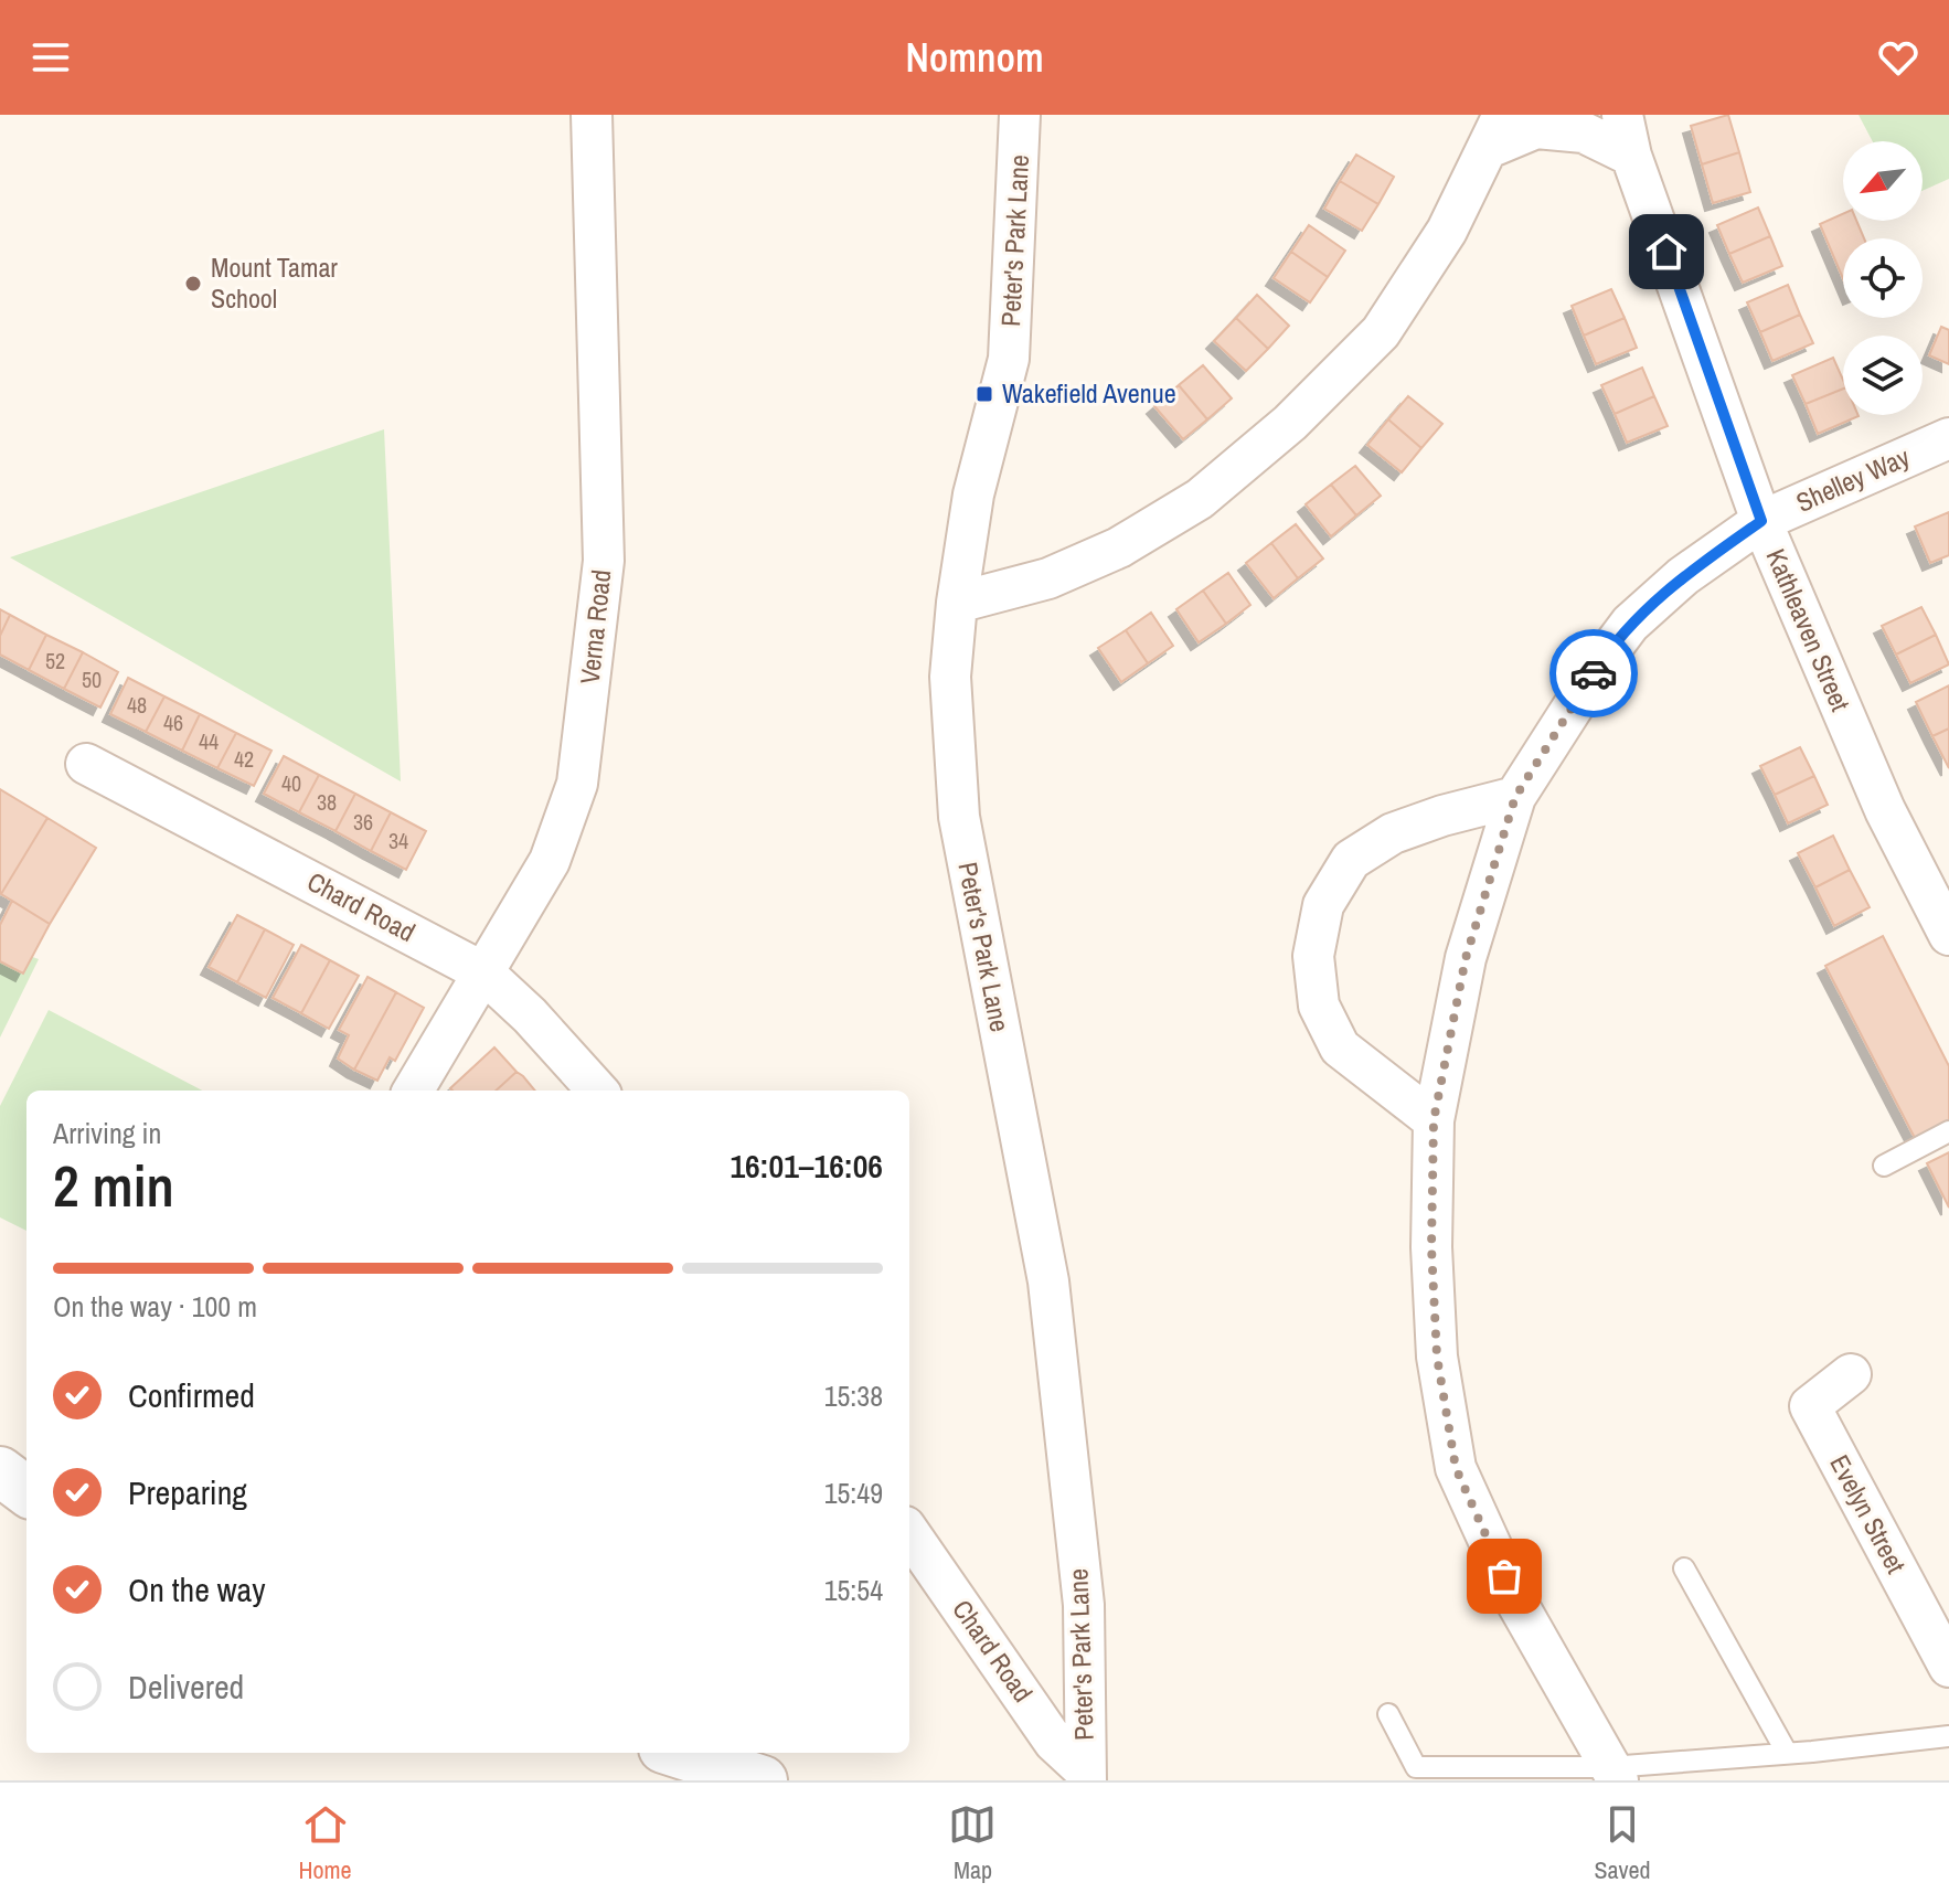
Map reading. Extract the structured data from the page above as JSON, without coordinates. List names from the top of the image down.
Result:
{
  "streets": {
    "street": [
      "Peter's Park Lane",
      "Shelley Way",
      "Verna Road",
      "Kathleaven Street",
      "Chard Road",
      "Evelyn Street"
    ]
  },
  "crossings": [
    ["Peter's Park Lane", "Chard Road"],
    ["Shelley Way", "Kathleaven Street"],
    ["Verna Road", "Chard Road"]
  ],
  "places": {
    "other": ["Mount Tamar School"],
    "transit": ["Wakefield Avenue"]
  },
  "house_numbers": [
    "52",
    "50",
    "48",
    "46",
    "44",
    "42",
    "40",
    "38",
    "36",
    "34"
  ],
  "north": "bottom left",
  "page": {
    "header": "Nomnom",
    "heading": ["2 min", "Arriving in", "16:01–16:06"],
    "bar": "On the way · 100 m",
    "list": [
      ["Confirmed", "15:38"],
      ["Preparing", "15:49"],
      ["On the way", "15:54"],
      "Delivered"
    ],
    "tabs": ["Home", "Map", "Saved"]
  }
}
